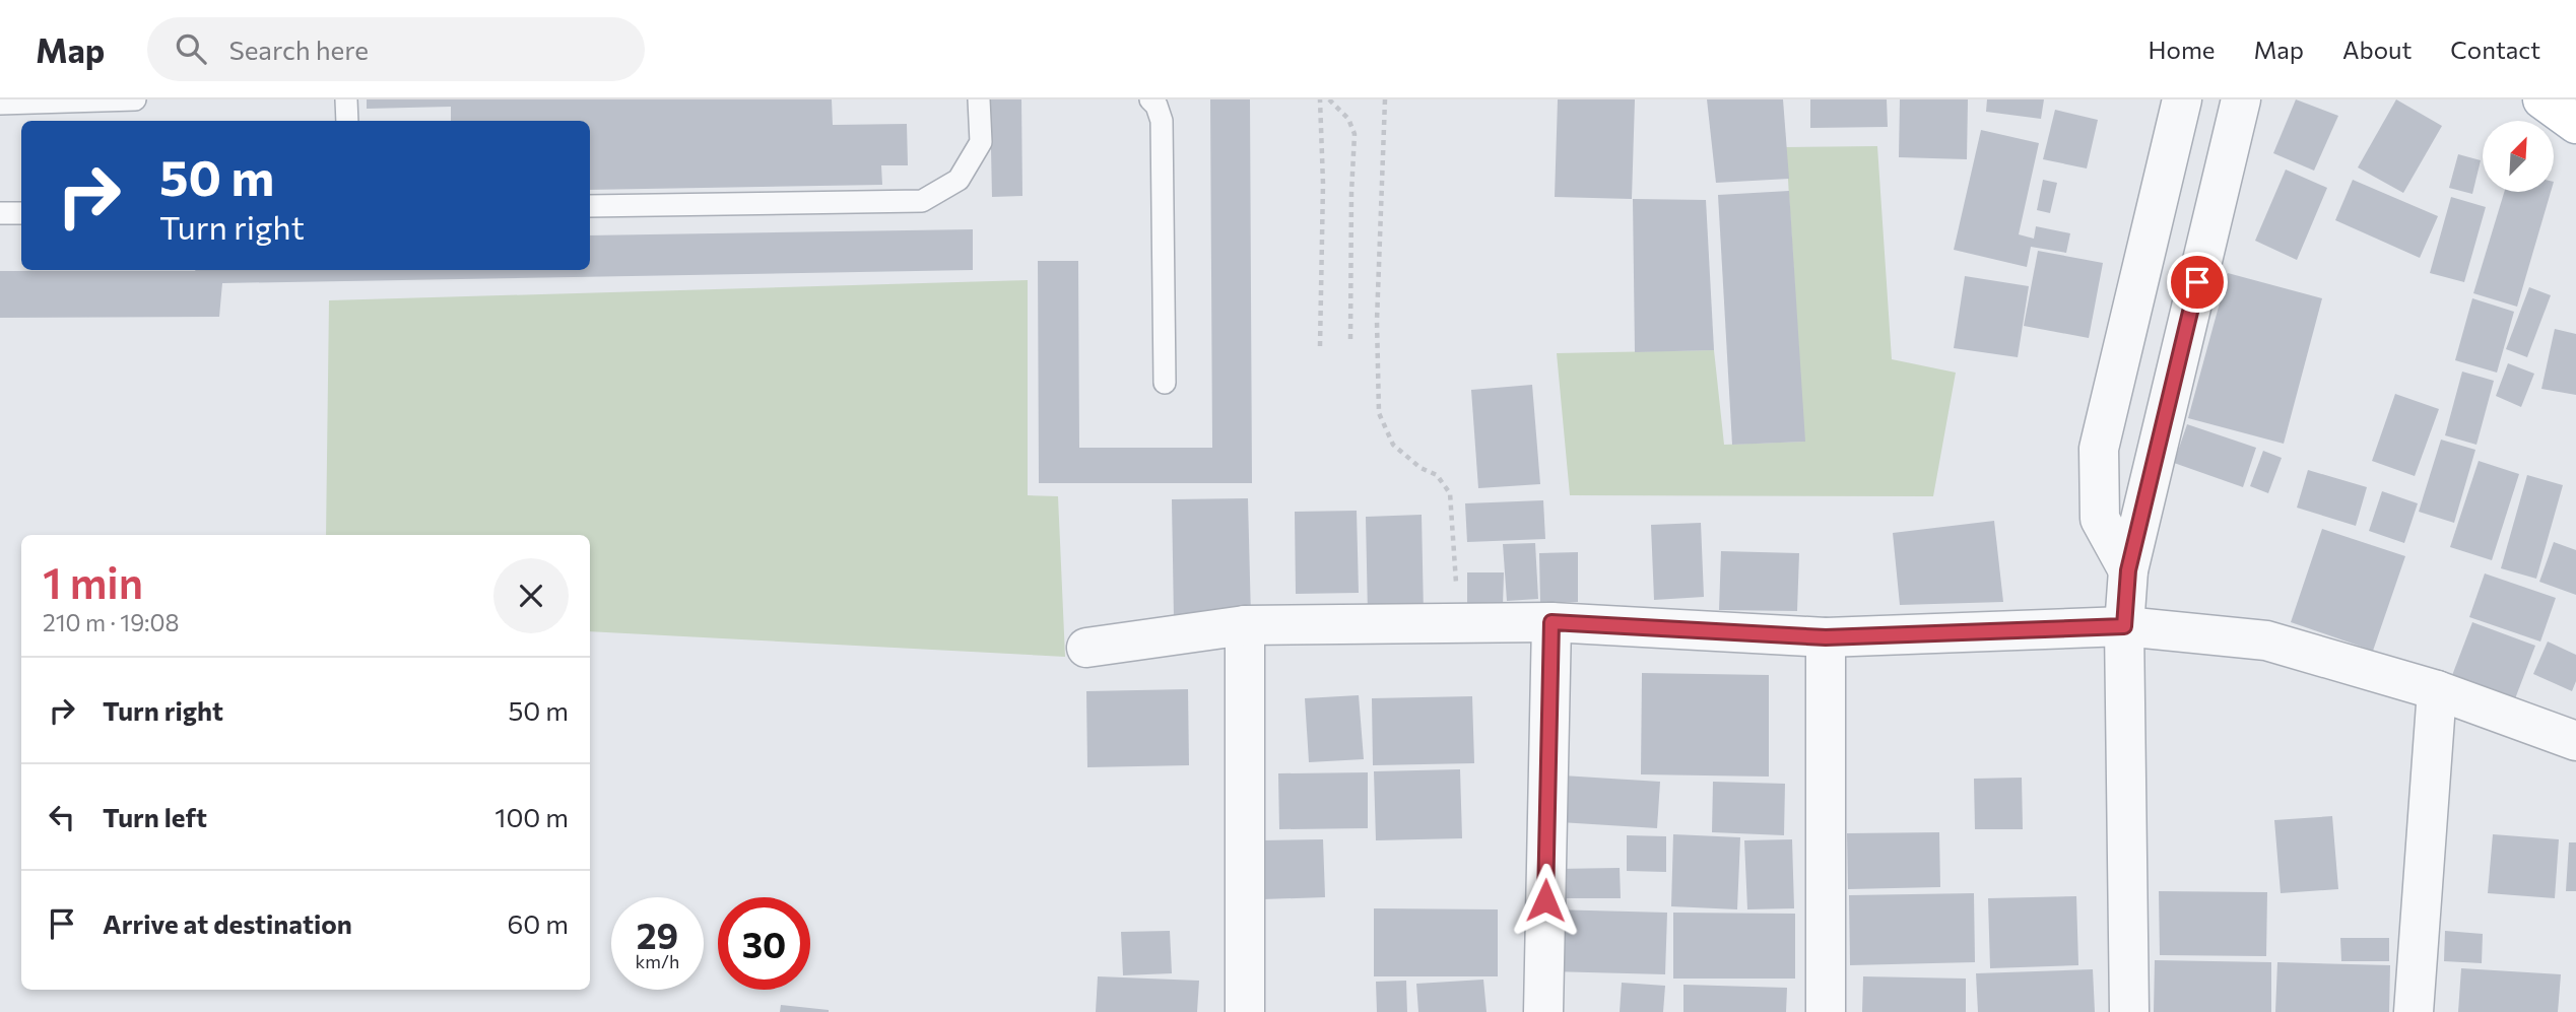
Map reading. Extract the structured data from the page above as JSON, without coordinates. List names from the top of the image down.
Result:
{
  "north": "top right",
  "page": {
    "header": "Map",
    "search": "Search here",
    "nav": [
      "Home",
      "Map",
      "About",
      "Contact"
    ],
    "turn": ["50 m", "Turn right"],
    "heading": ["1 min", "210 m · 19:08"],
    "list": [
      {
        "name": "Turn right",
        "value": "50 m"
      },
      {
        "name": "Turn left",
        "value": "100 m"
      },
      {
        "name": "Arrive at destination",
        "value": "60 m"
      }
    ],
    "speed": "29 km/h",
    "limit": "30"
  }
}
